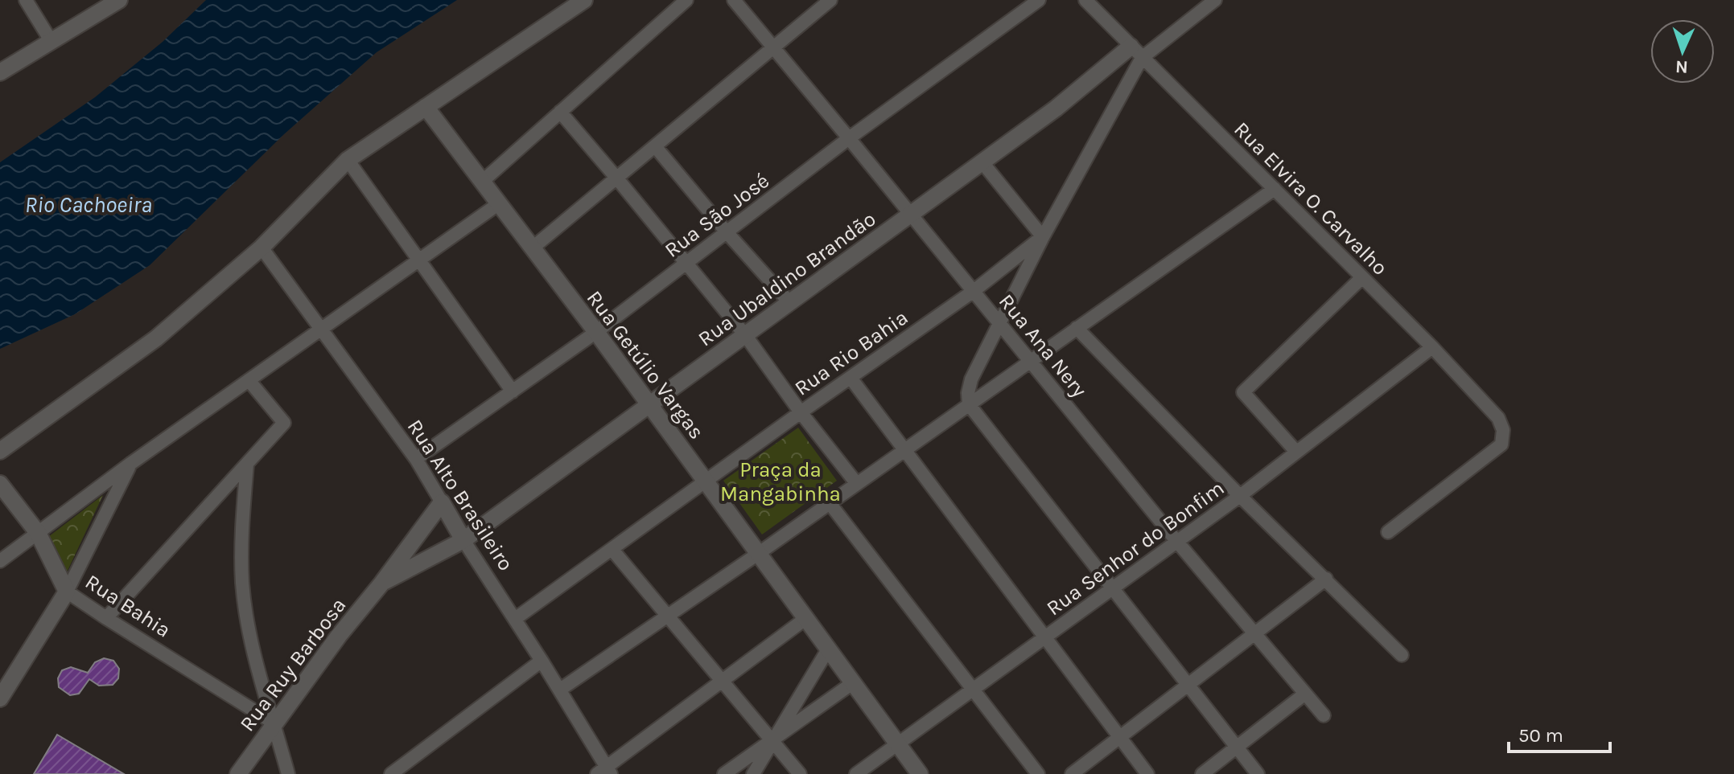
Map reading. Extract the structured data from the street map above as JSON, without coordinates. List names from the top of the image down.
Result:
{
  "streets": {
    "street": [
      "Rua Elvira O. Carvalho",
      "Rua São José",
      "Rua Ubaldino Brandão",
      "Rua Ana Nery",
      "Rua Rio Bahia",
      "Rua Getúlio Vargas",
      "Rua Alto Brasileiro",
      "Rua Senhor do Bonfim",
      "Rua Bahia",
      "Rua Ruy Barbosa"
    ]
  },
  "crossings": [
    ["Rua Elvira O. Carvalho", "Rua Ubaldino Brandão"],
    ["Rua Elvira O. Carvalho", "Rua Rio Bahia"],
    ["Rua Elvira O. Carvalho", "Rua Senhor do Bonfim"],
    ["Rua São José", "Rua Ana Nery"],
    ["Rua São José", "Rua Getúlio Vargas"],
    ["Rua São José", "Rua Alto Brasileiro"],
    ["Rua Ubaldino Brandão", "Rua Ana Nery"],
    ["Rua Ubaldino Brandão", "Rua Rio Bahia"],
    ["Rua Ubaldino Brandão", "Rua Getúlio Vargas"],
    ["Rua Ubaldino Brandão", "Rua Alto Brasileiro"],
    ["Rua Ubaldino Brandão", "Rua Ruy Barbosa"],
    ["Rua Ana Nery", "Rua Rio Bahia"],
    ["Rua Ana Nery", "Rua Senhor do Bonfim"],
    ["Rua Rio Bahia", "Rua Getúlio Vargas"],
    ["Rua Rio Bahia", "Rua Alto Brasileiro"],
    ["Rua Getúlio Vargas", "Rua Senhor do Bonfim"],
    ["Rua Alto Brasileiro", "Rua Ruy Barbosa"],
    ["Rua Bahia", "Rua Ruy Barbosa"]
  ],
  "water": ["Rio Cachoeira"],
  "parks": ["Praça da Mangabinha"],
  "scale_bar": "50 m",
  "north": "bottom"
}
